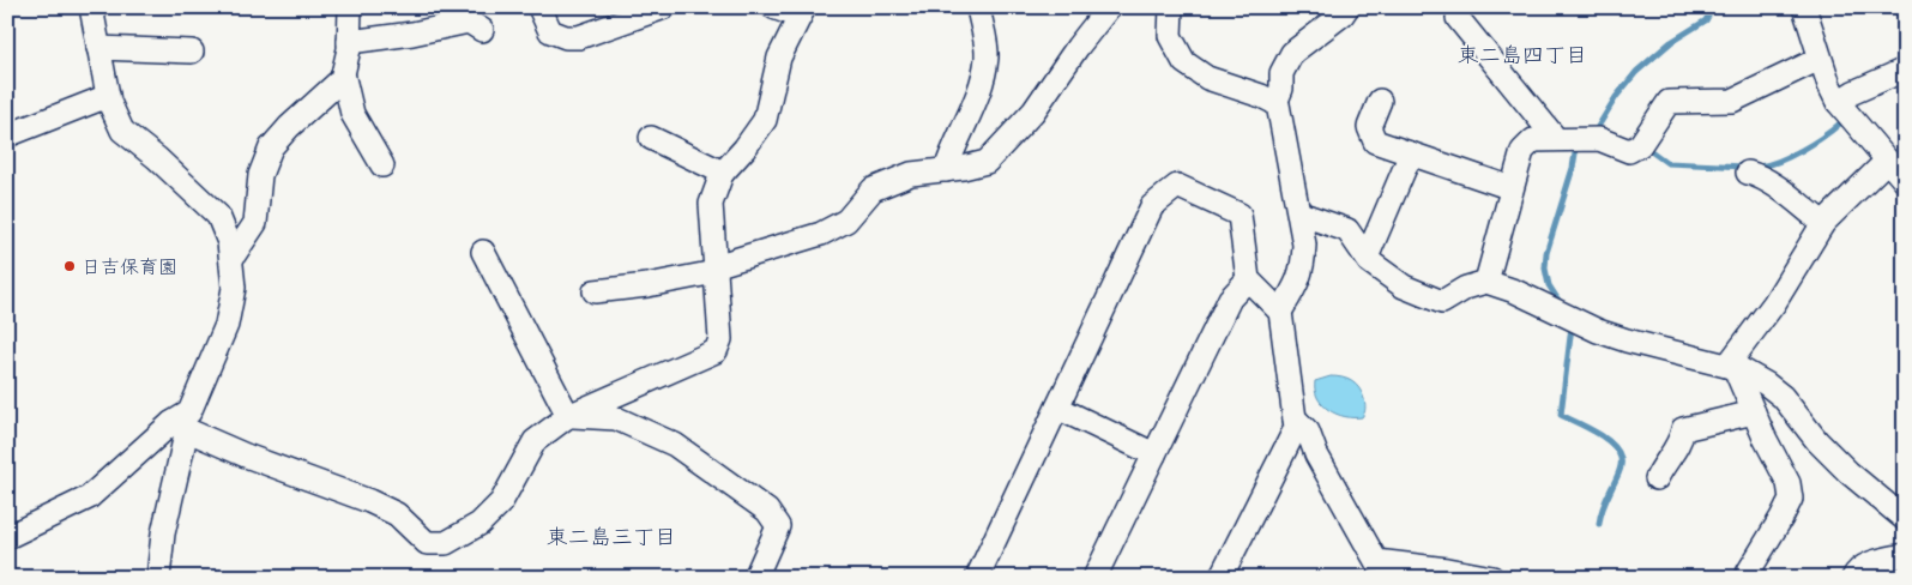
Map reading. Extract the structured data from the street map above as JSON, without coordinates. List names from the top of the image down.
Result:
{
  "districts": ["東二島四丁目", "東二島三丁目"],
  "places": ["日吉保育園"]
}
